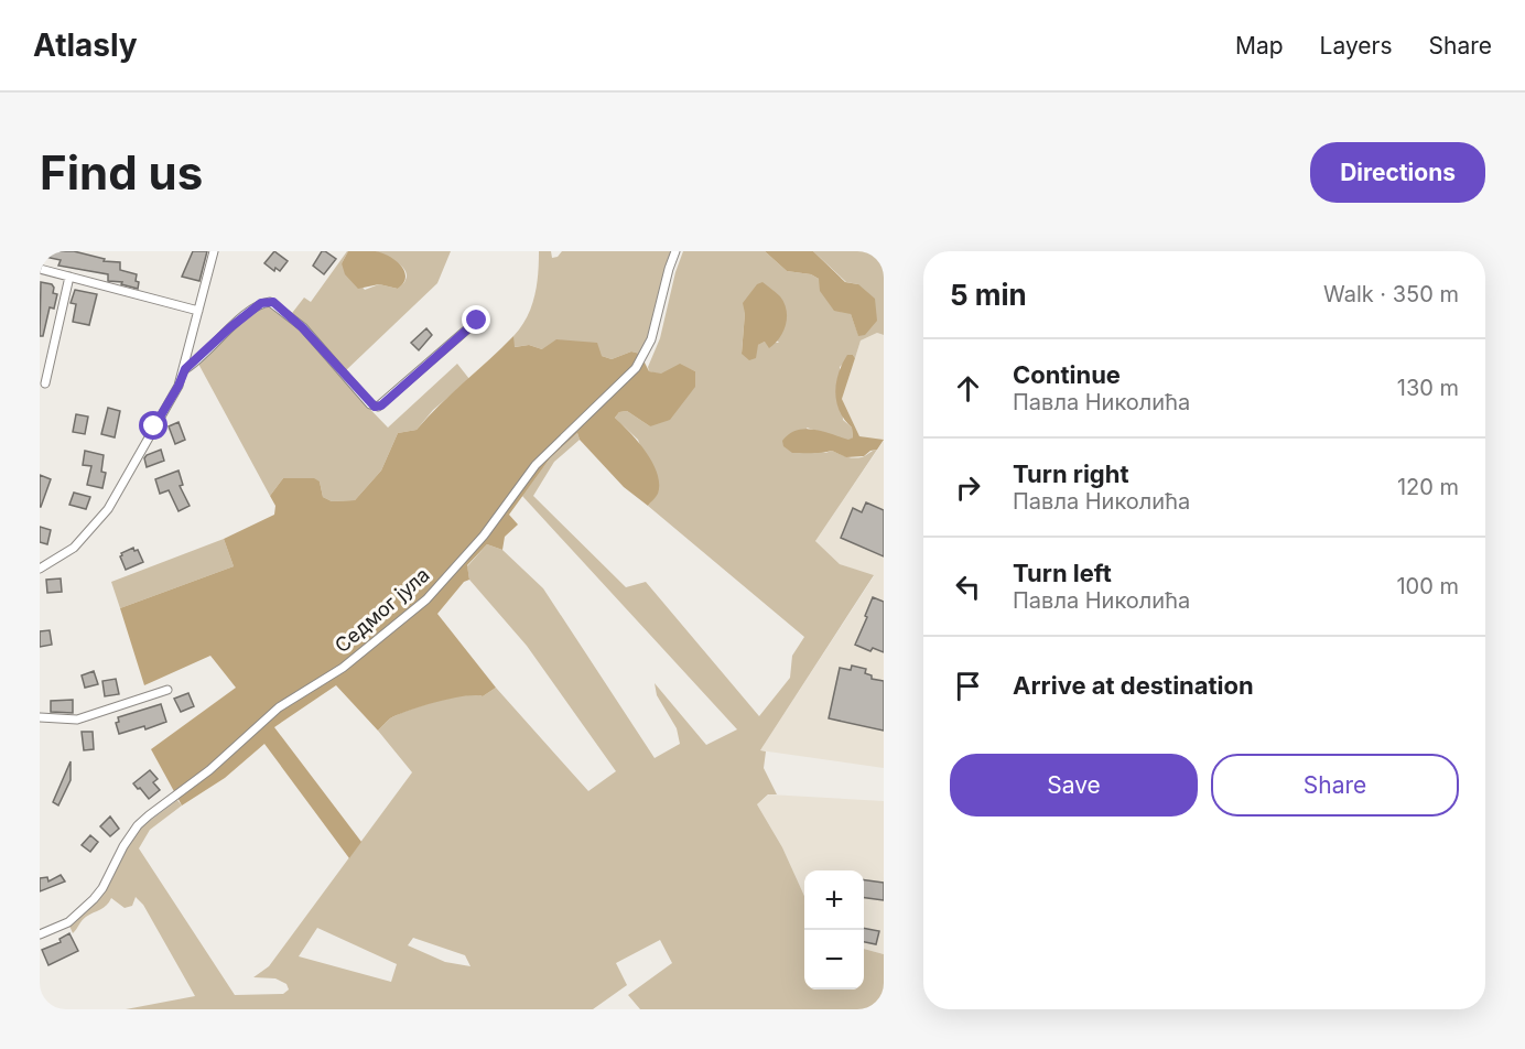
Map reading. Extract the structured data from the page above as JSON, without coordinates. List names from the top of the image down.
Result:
{
  "streets": {
    "street": ["Седмог јула"]
  },
  "page": {
    "header": "Atlasly",
    "nav": ["Map", "Layers", "Share"],
    "buttons": [
      "Directions",
      ["Save", "Share"]
    ],
    "title": "Find us",
    "heading": ["5 min", "Walk · 350 m"],
    "list": [
      ["Continue", "Павла Николића", "130 m"],
      ["Turn right", "Павла Николића", "120 m"],
      ["Turn left", "Павла Николића", "100 m"],
      "Arrive at destination"
    ],
    "map_buttons": ["+", "−"]
  }
}
